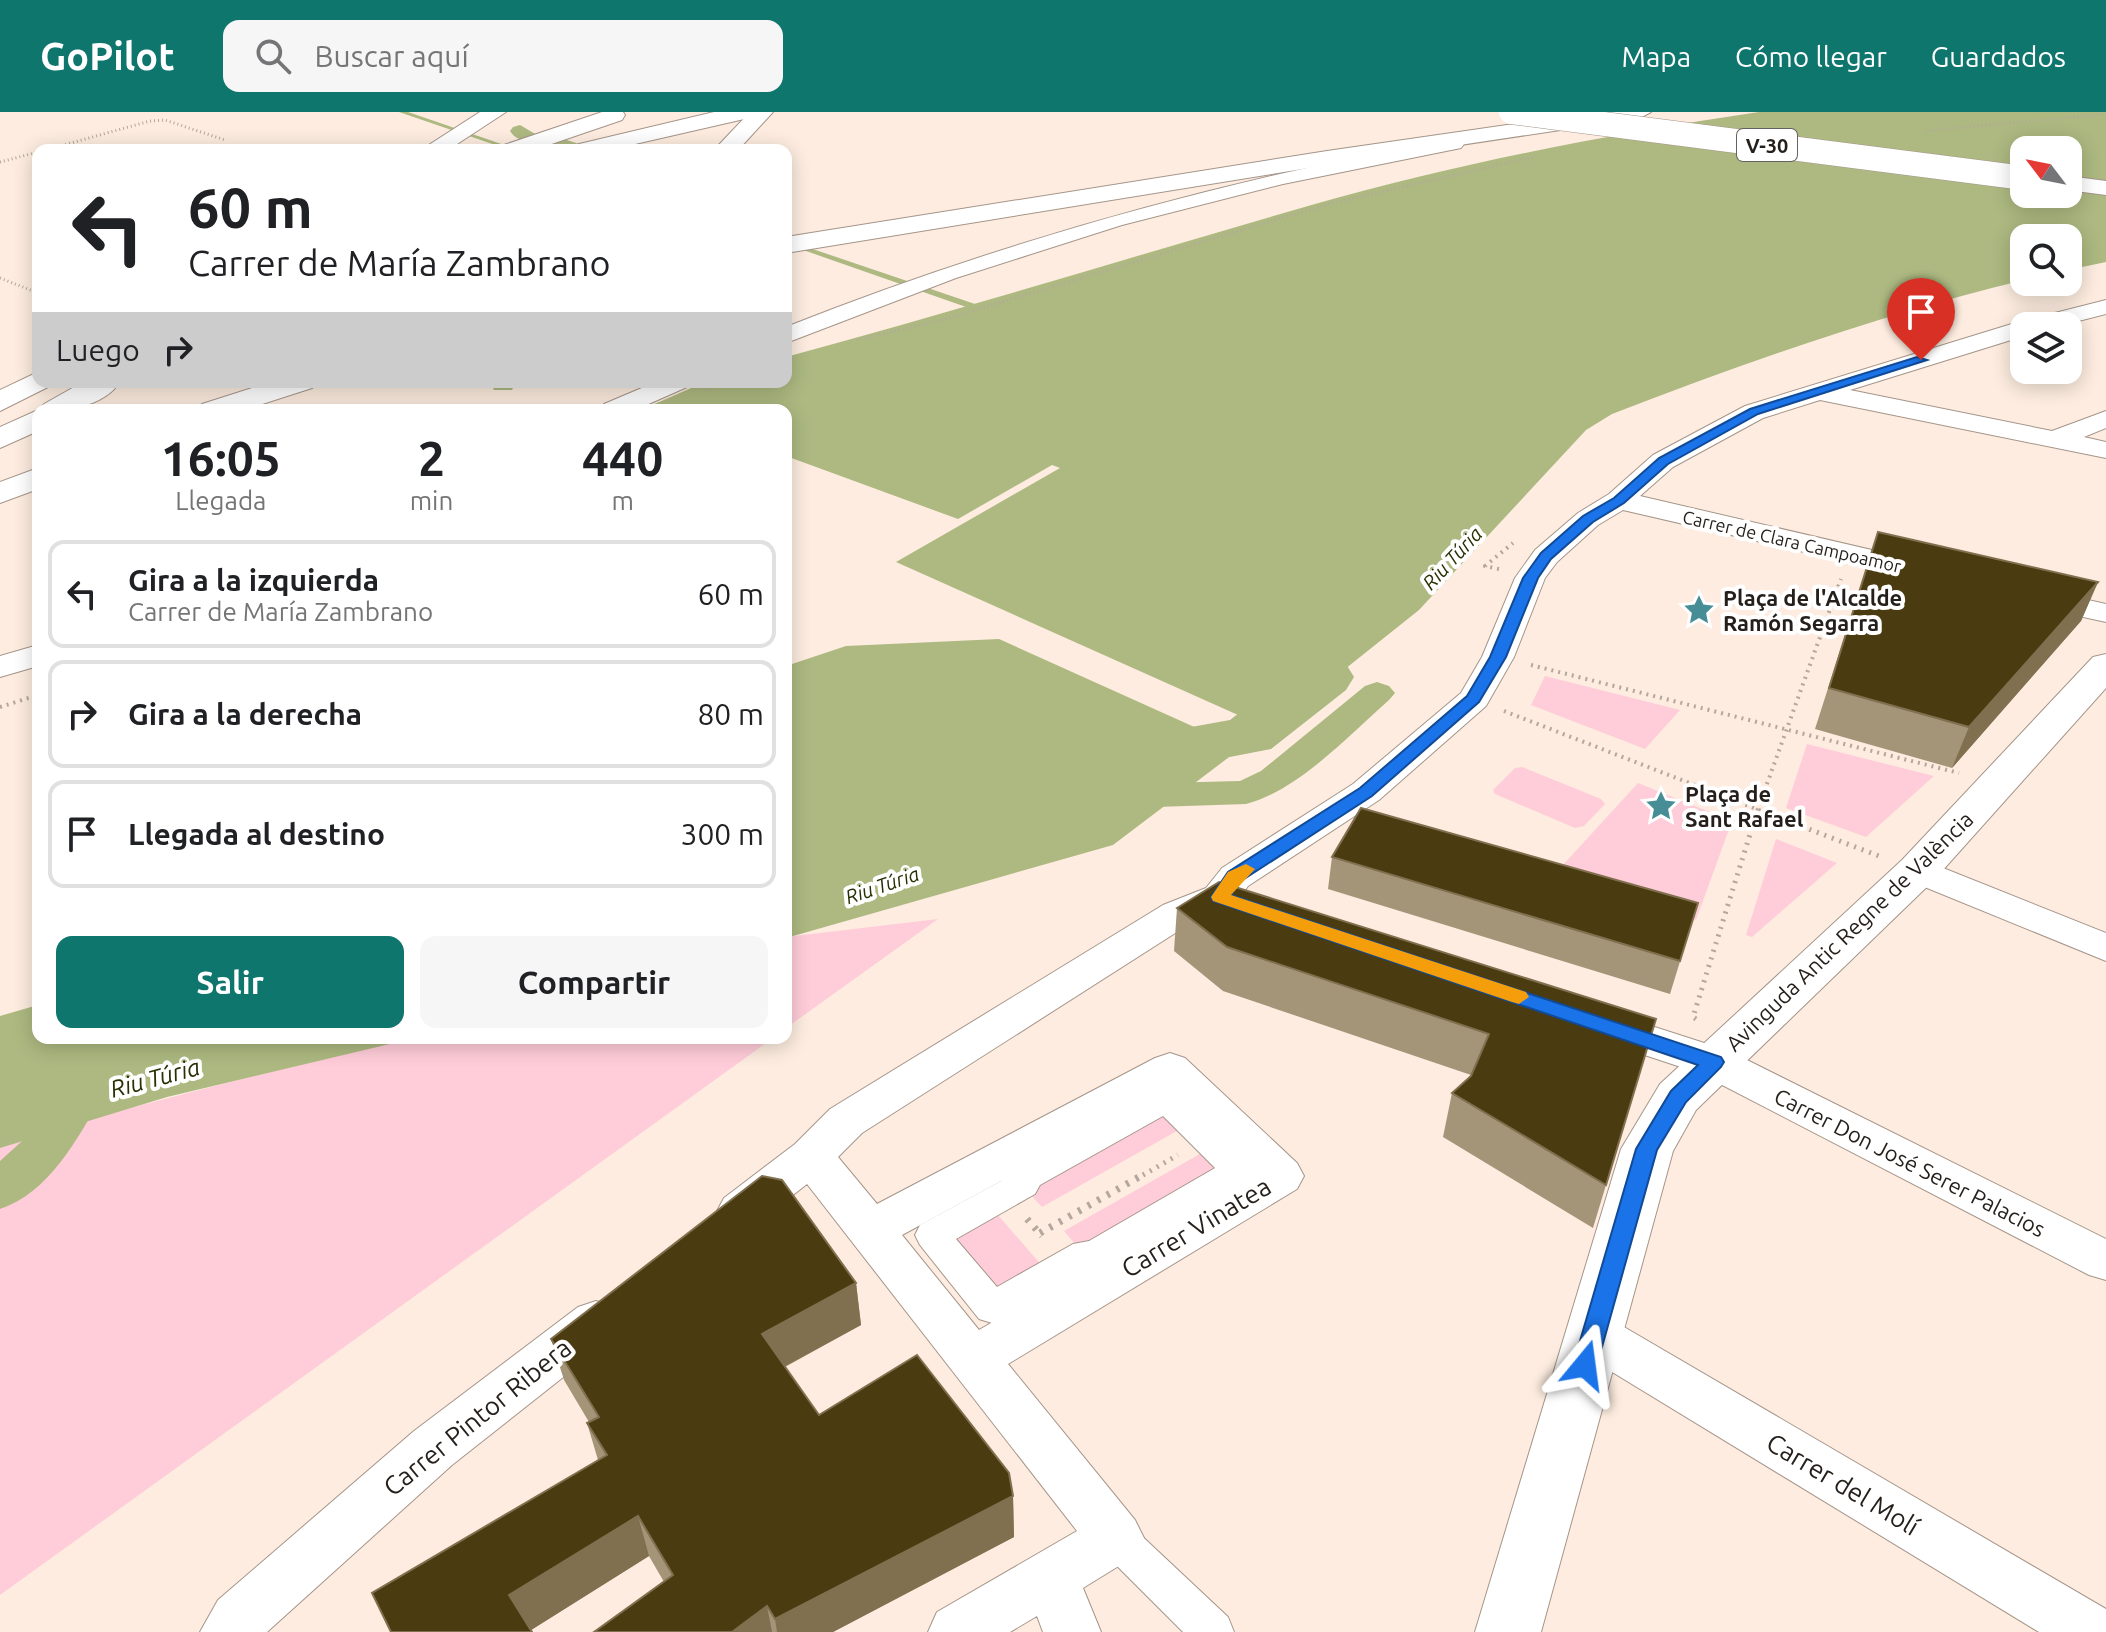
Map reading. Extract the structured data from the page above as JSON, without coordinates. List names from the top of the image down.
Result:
{
  "streets": {
    "main road": ["V-30", "Avinguda Antic Regne de València"],
    "street": [
      "Carrer de Clara Campoamor",
      "Carrer Don José Serer Palacios",
      "Carrer Vinatea",
      "Carrer Pintor Ribera",
      "Carrer del Molí"
    ]
  },
  "crossings": [
    ["Avinguda Antic Regne de València", "Carrer Don José Serer Palacios"],
    ["Avinguda Antic Regne de València", "Carrer del Molí"]
  ],
  "water": ["Riu Túria"],
  "places": {
    "place": ["Plaça de l'Alcalde Ramón Segarra", "Plaça de Sant Rafael"]
  },
  "north": "top left",
  "page": {
    "header": "GoPilot",
    "search": "Buscar aquí",
    "nav": ["Mapa", "Cómo llegar", "Guardados"],
    "turn": ["60 m", "Carrer de María Zambrano"],
    "then": "Luego",
    "eta": [
      "16:05",
      "Llegada",
      "2",
      "min",
      "440",
      "m"
    ],
    "list": [
      {
        "name": "Gira a la izquierda",
        "note": "Carrer de María Zambrano",
        "value": "60 m"
      },
      {
        "name": "Gira a la derecha",
        "value": "80 m"
      },
      {
        "name": "Llegada al destino",
        "value": "300 m"
      }
    ],
    "buttons": ["Salir", "Compartir"]
  }
}
